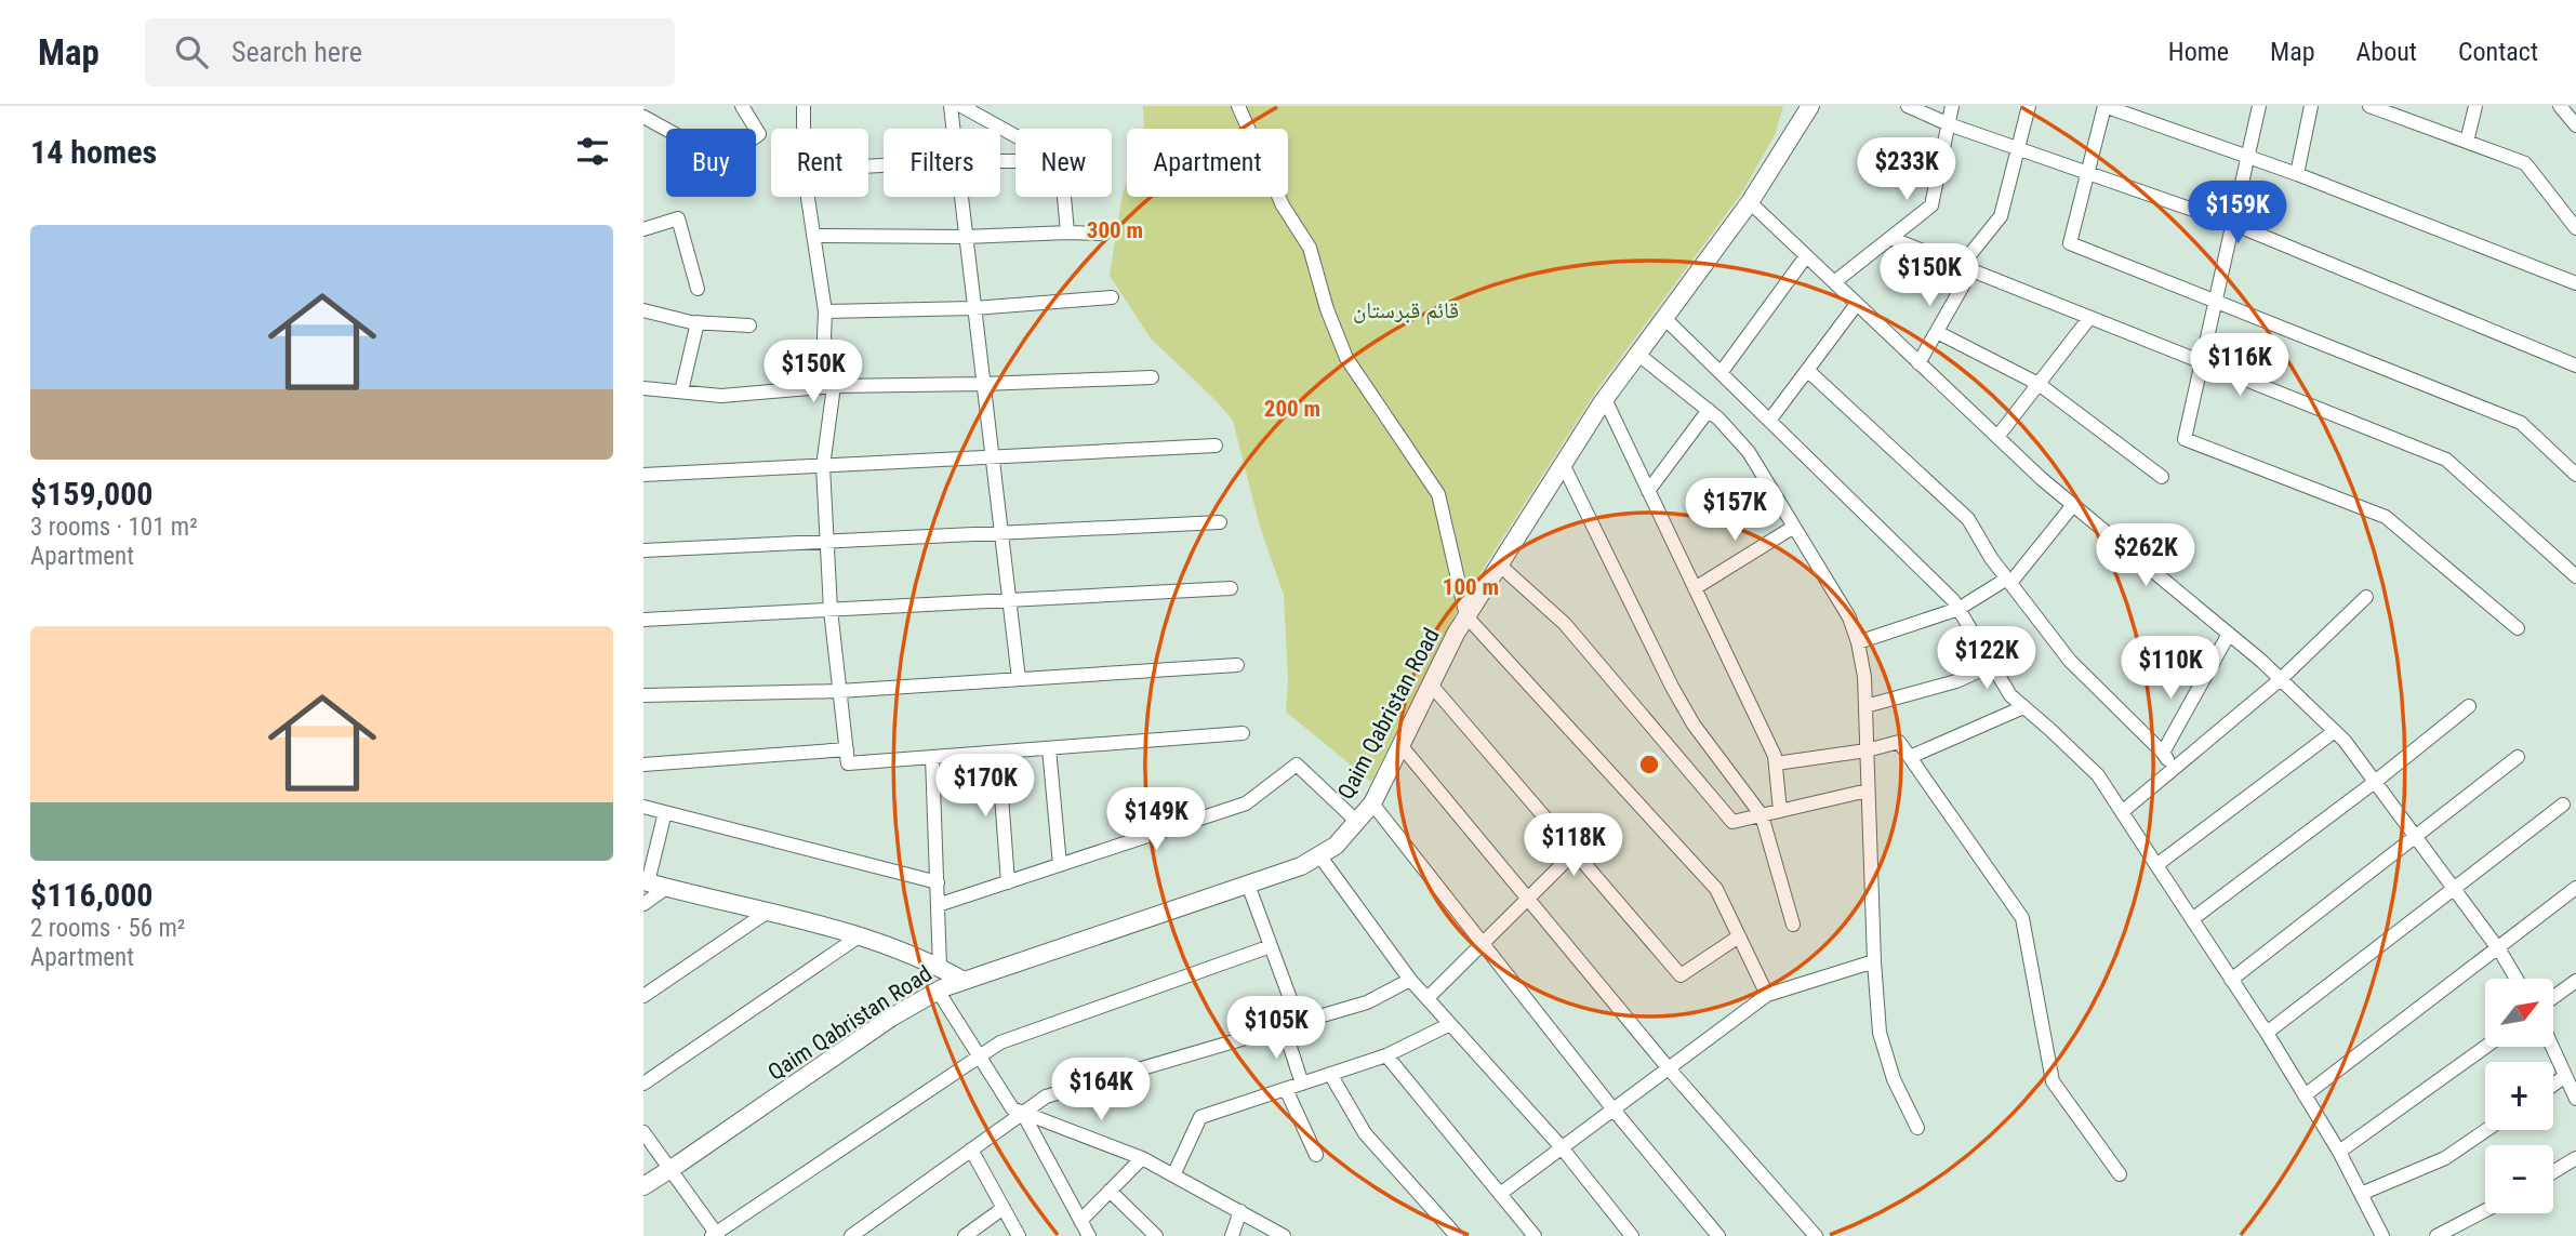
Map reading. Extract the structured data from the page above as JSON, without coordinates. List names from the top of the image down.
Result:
{
  "streets": {
    "street": ["Qaim Qabristan Road"]
  },
  "parks": ["قائم قبرستان"],
  "north": "top right",
  "page": {
    "header": "Map",
    "search": "Search here",
    "nav": [
      "Home",
      "Map",
      "About",
      "Contact"
    ],
    "heading": "14 homes",
    "chip": [
      "Buy",
      "Rent",
      "Filters",
      "New",
      "Apartment"
    ],
    "price": [
      "$233K",
      "$159K",
      "$150K",
      "$116K",
      "$150K",
      "$157K",
      "$262K",
      "$122K",
      "$110K",
      "$170K",
      "$149K",
      "$118K",
      "$105K",
      "$164K"
    ],
    "list": [
      {
        "name": "$159,000",
        "note": "3 rooms · 101 m² · Apartment"
      },
      {
        "name": "$116,000",
        "note": "2 rooms · 56 m² · Apartment"
      }
    ],
    "map_buttons": ["+", "−"]
  },
  "rings": ["300 m", "200 m", "100 m"]
}
